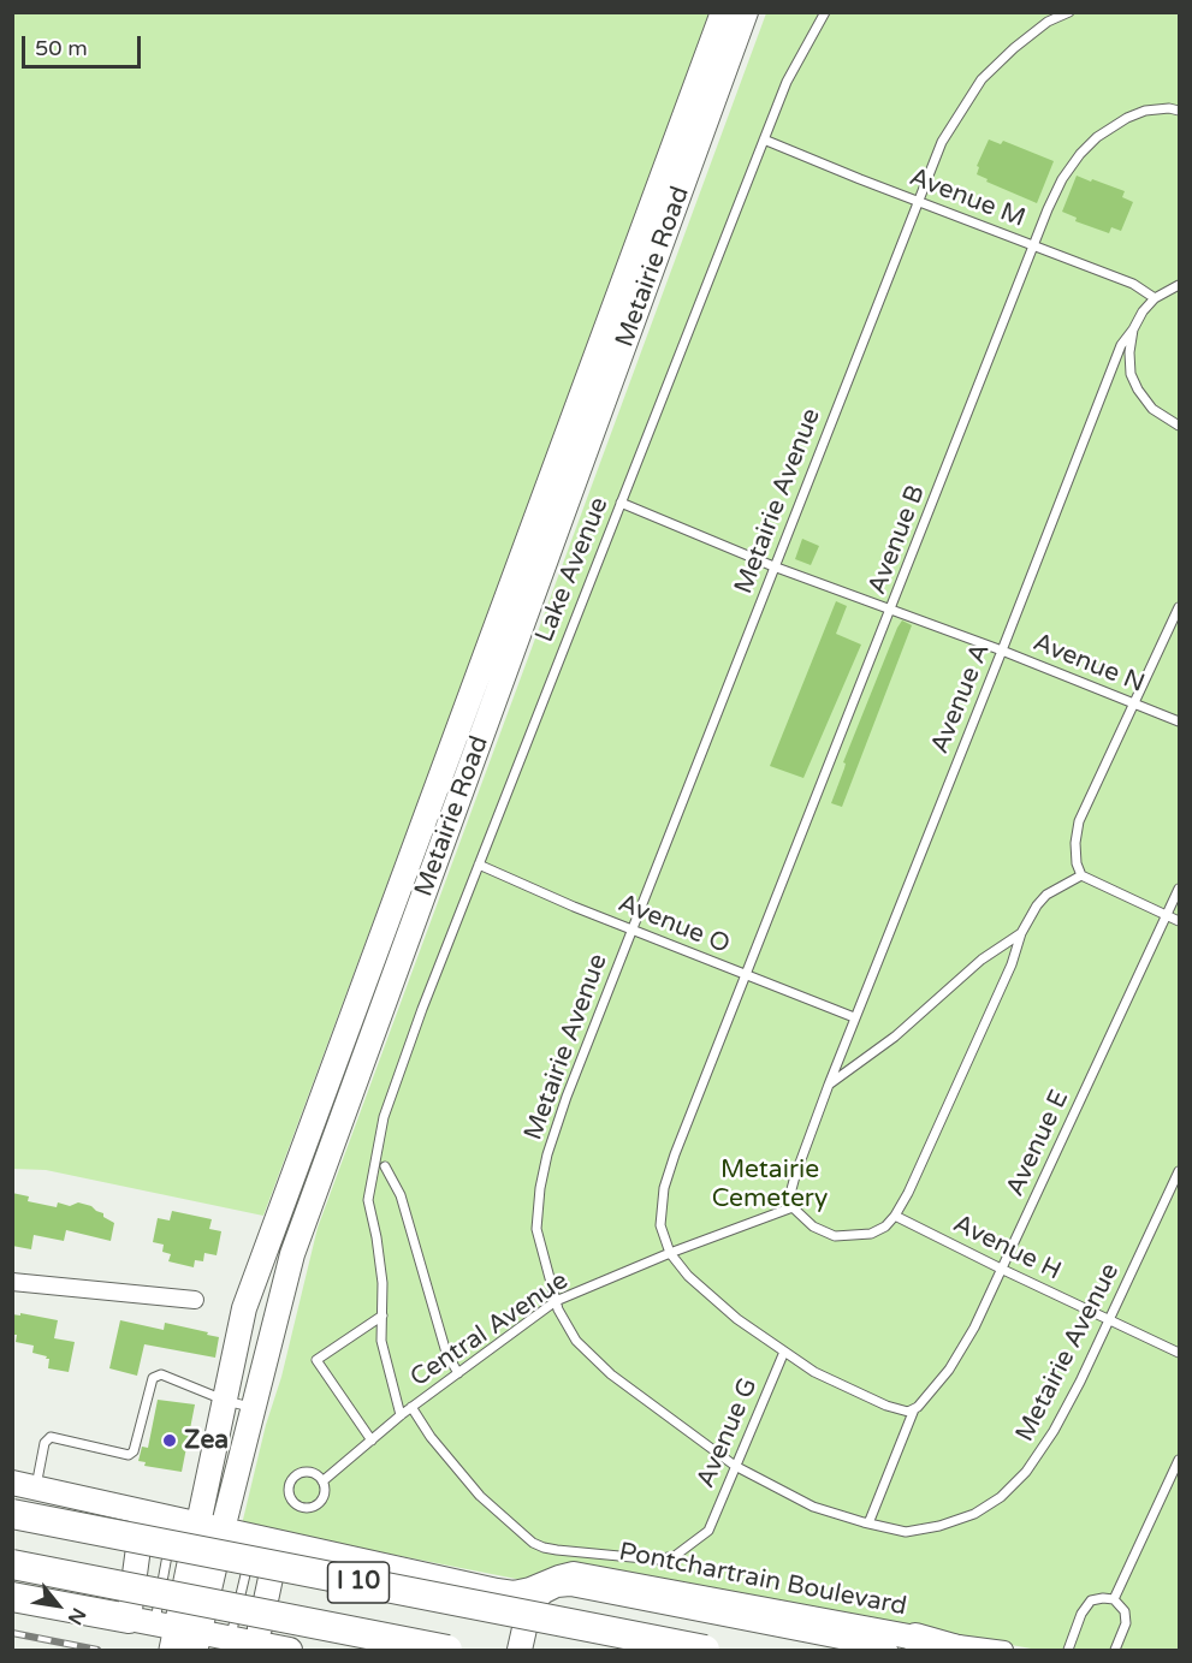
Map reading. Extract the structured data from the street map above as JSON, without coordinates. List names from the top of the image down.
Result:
{
  "streets": {
    "highway": ["I 10"],
    "main road": ["Metairie Road", "Pontchartrain Boulevard"],
    "lane": [
      "Avenue M",
      "Metairie Avenue",
      "Avenue B",
      "Lake Avenue",
      "Avenue N",
      "Avenue A",
      "Avenue O",
      "Avenue E",
      "Avenue H",
      "Central Avenue",
      "Avenue G"
    ]
  },
  "crossings": [
    ["Avenue M", "Metairie Avenue"],
    ["Avenue M", "Avenue B"],
    ["Avenue M", "Lake Avenue"],
    ["Avenue M", "Avenue A"],
    ["Metairie Avenue", "Avenue N"],
    ["Metairie Avenue", "Avenue O"],
    ["Metairie Avenue", "Avenue E"],
    ["Metairie Avenue", "Avenue H"],
    ["Metairie Avenue", "Central Avenue"],
    ["Metairie Avenue", "Avenue G"],
    ["Avenue B", "Avenue N"],
    ["Avenue B", "Avenue O"],
    ["Lake Avenue", "Avenue N"],
    ["Lake Avenue", "Avenue O"],
    ["Lake Avenue", "Central Avenue"],
    ["Avenue N", "Avenue A"],
    ["Avenue A", "Avenue O"],
    ["Avenue E", "Avenue H"],
    ["Central Avenue", "Avenue G"]
  ],
  "parks": ["Metairie Cemetery"],
  "places": ["Zea"],
  "scale_bar": "50 m",
  "north": "bottom right"
}
